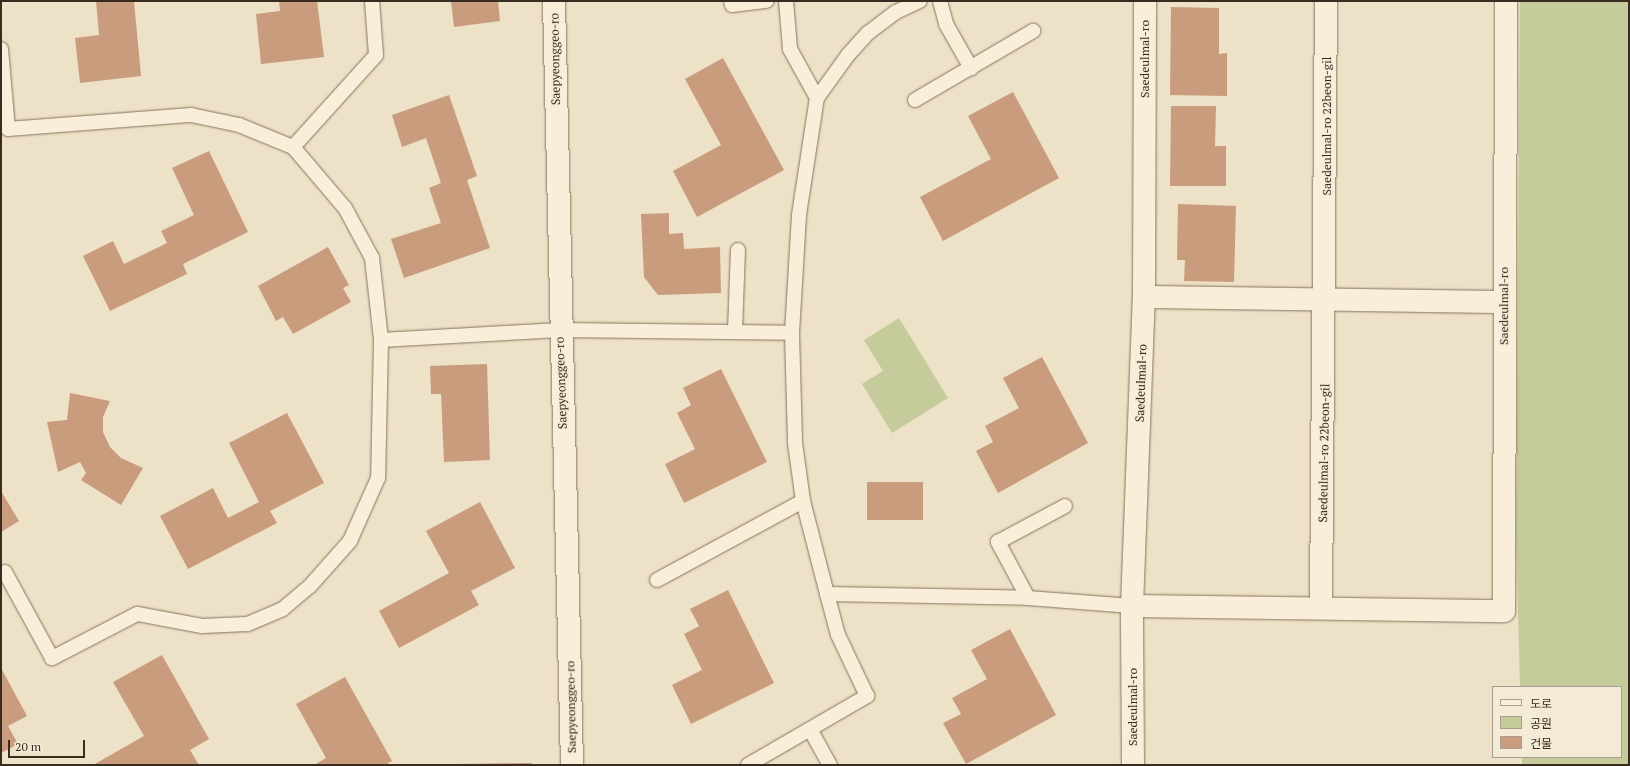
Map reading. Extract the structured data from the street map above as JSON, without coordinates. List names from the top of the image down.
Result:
{
  "streets": {
    "street": ["Saepyeonggeo-ro", "Saedeulmal-ro", "Saedeulmal-ro 22beon-gil"]
  },
  "crossings": [
    ["Saedeulmal-ro", "Saedeulmal-ro 22beon-gil"]
  ],
  "legend": ["도로", "공원", "건물"],
  "scale_bar": "20 m"
}
